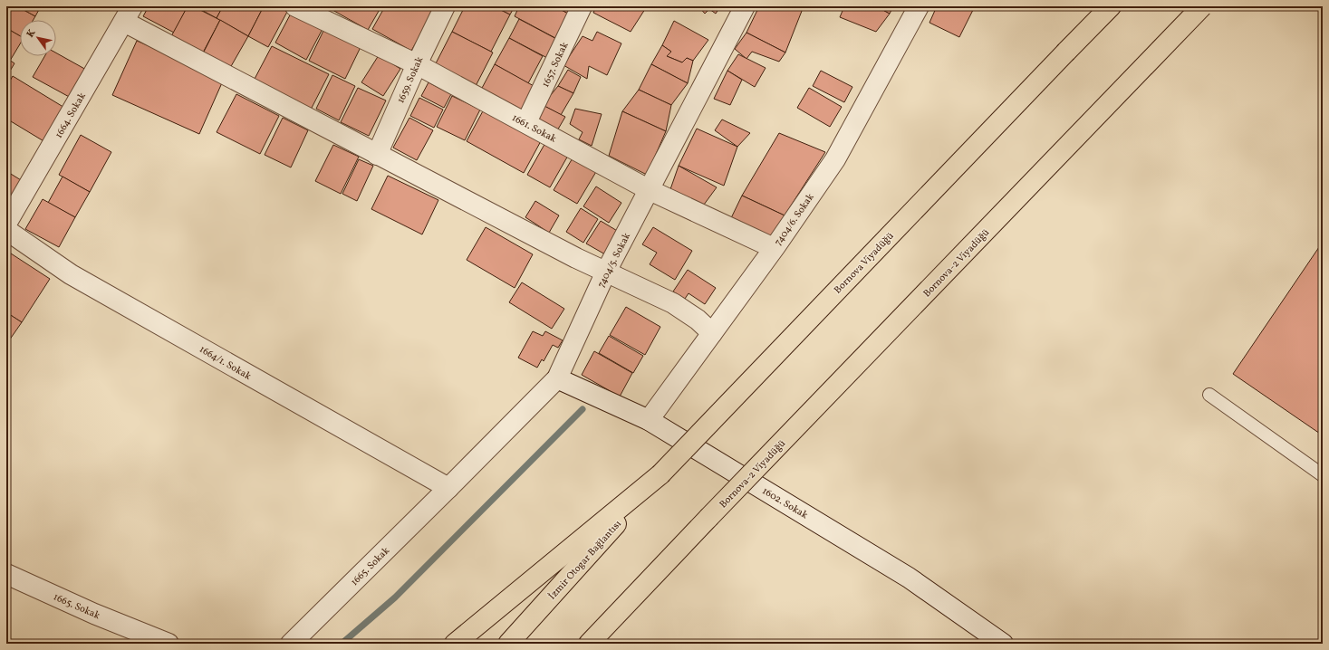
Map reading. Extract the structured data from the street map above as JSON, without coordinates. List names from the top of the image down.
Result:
{
  "streets": {
    "highway": ["Bornova Viyadüğü", "Bornova-2 Viyadüğü", "İzmir Otogar Bağlantısı"],
    "street": [
      "1657. Sokak",
      "1659. Sokak",
      "1664. Sokak",
      "1661. Sokak",
      "7404/6. Sokak",
      "7404/5. Sokak",
      "1664/1. Sokak",
      "1602. Sokak",
      "1665. Sokak"
    ]
  },
  "crossings": [
    ["1657. Sokak", "1661. Sokak"],
    ["1659. Sokak", "1661. Sokak"],
    ["1661. Sokak", "7404/6. Sokak"],
    ["1661. Sokak", "7404/5. Sokak"],
    ["7404/6. Sokak", "1602. Sokak"],
    ["7404/5. Sokak", "1664/1. Sokak"],
    ["7404/5. Sokak", "1602. Sokak"],
    ["7404/5. Sokak", "1665. Sokak"],
    ["Bornova Viyadüğü", "İzmir Otogar Bağlantısı"],
    ["1664/1. Sokak", "1665. Sokak"]
  ],
  "north": "top left"
}
